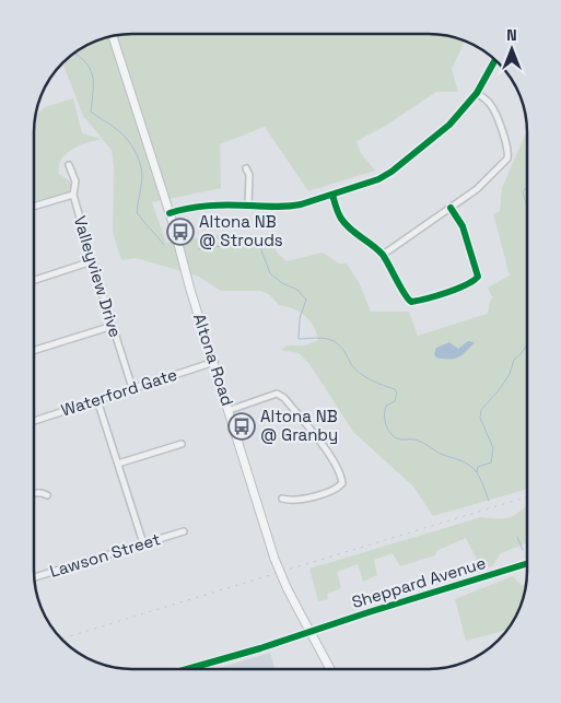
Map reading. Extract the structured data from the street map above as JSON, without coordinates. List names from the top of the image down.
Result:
{
  "streets": {
    "main road": ["Altona Road"],
    "street": [
      "Valleyview Drive",
      "Waterford Gate",
      "Lawson Street",
      "Sheppard Avenue"
    ]
  },
  "crossings": [
    ["Valleyview Drive", "Waterford Gate"],
    ["Altona Road", "Waterford Gate"],
    ["Altona Road", "Sheppard Avenue"]
  ],
  "places": {
    "bus stop": ["Altona NB @ Strouds", "Altona NB @ Granby"]
  },
  "north": "top"
}
